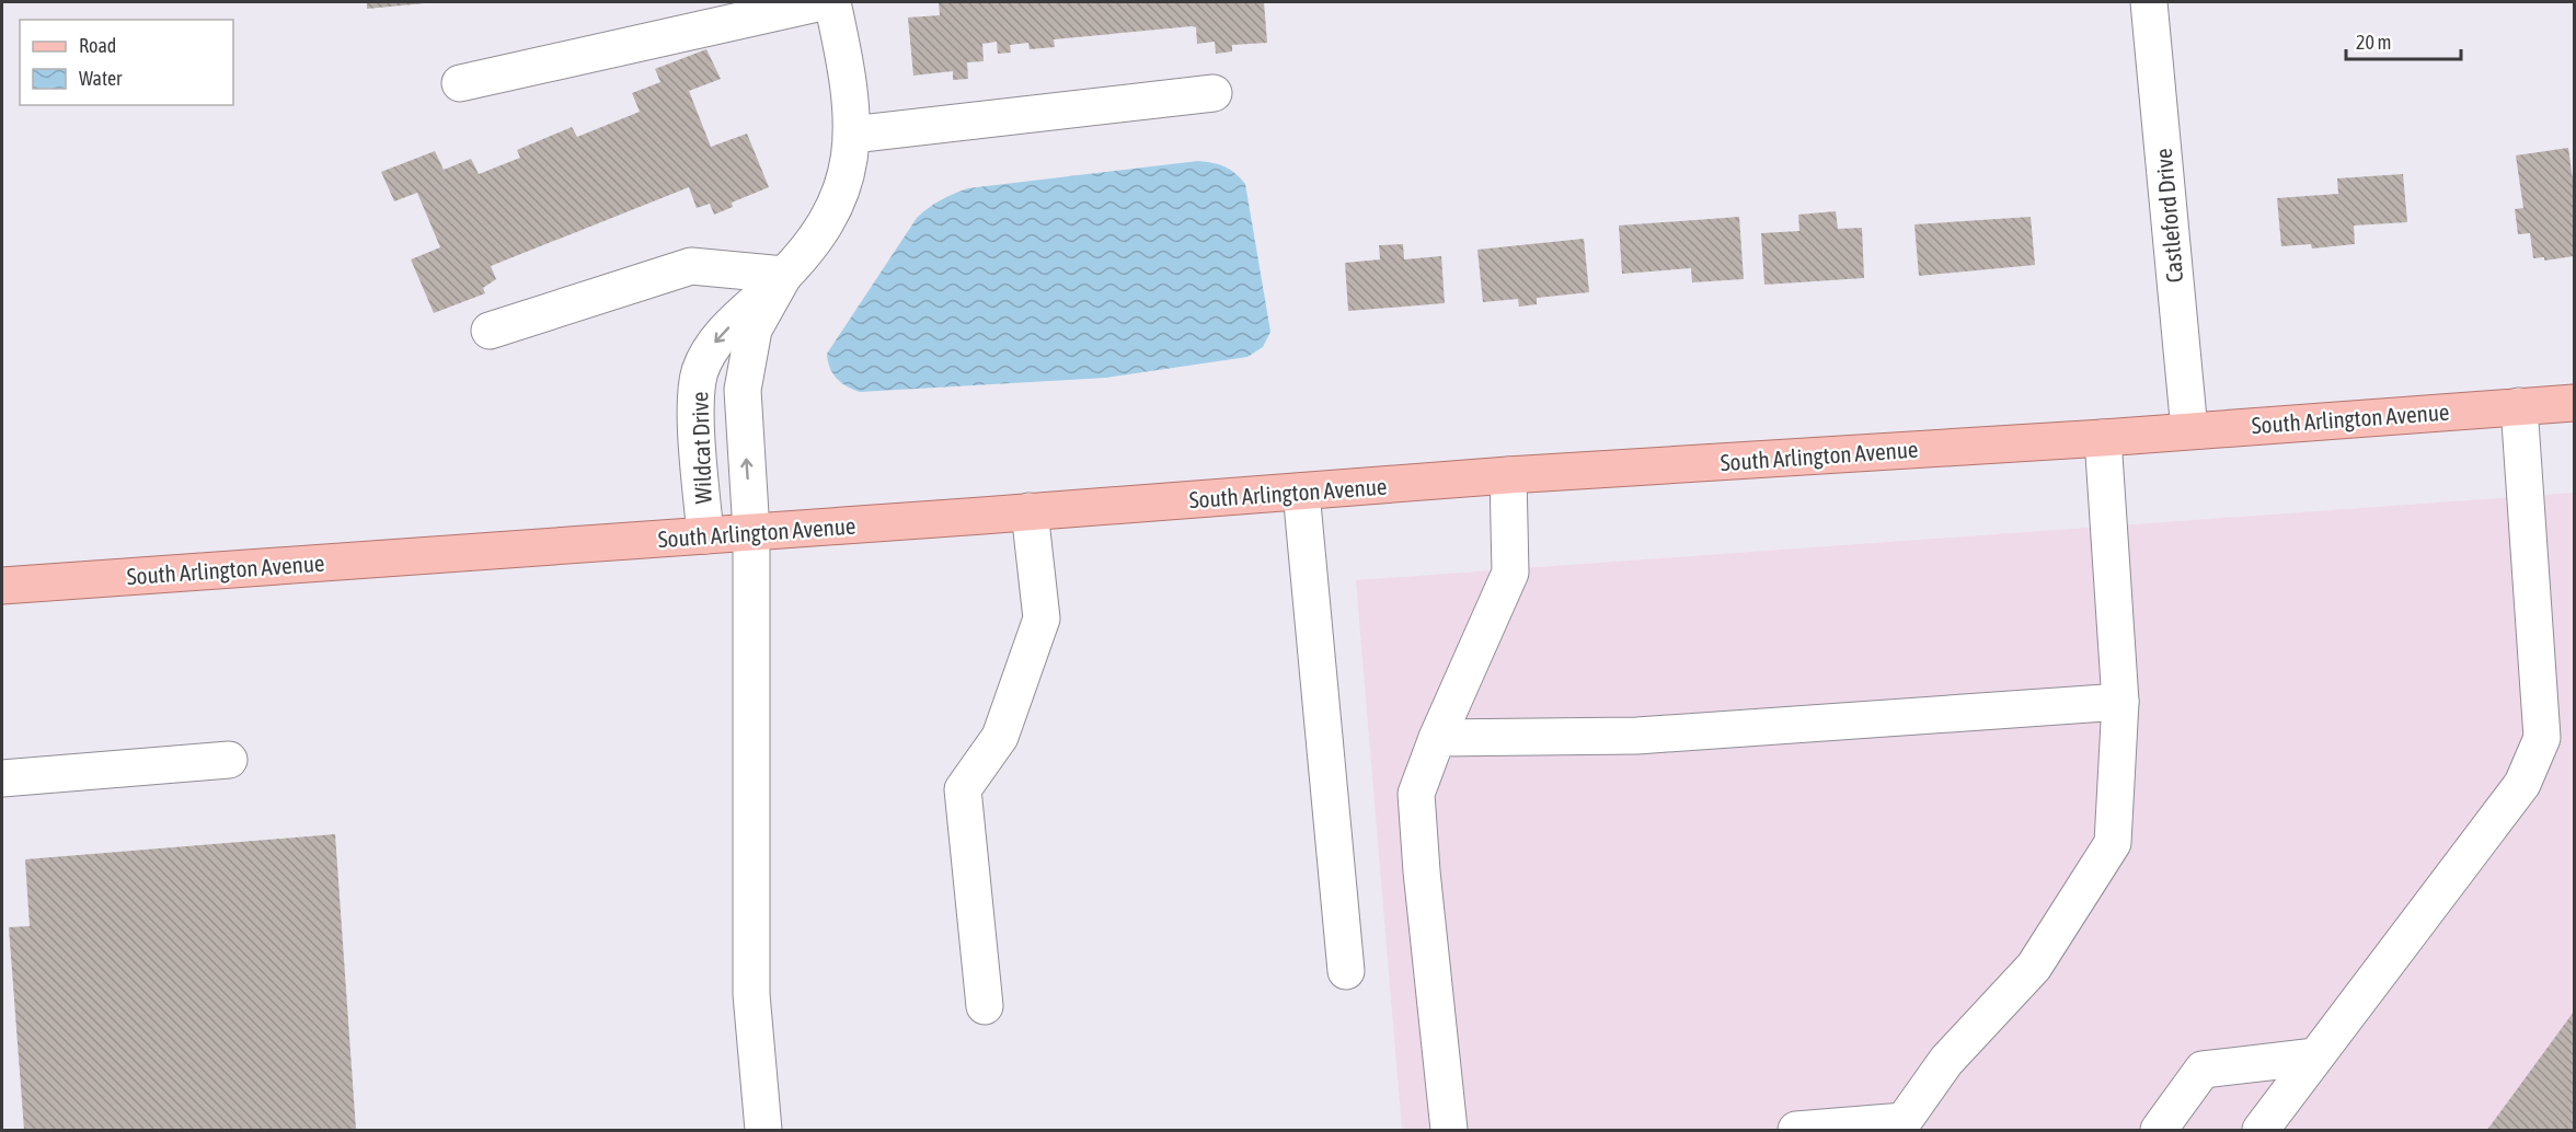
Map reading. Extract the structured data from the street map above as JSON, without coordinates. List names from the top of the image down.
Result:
{
  "streets": {
    "main road": ["South Arlington Avenue"],
    "street": ["Castleford Drive", "Wildcat Drive"]
  },
  "crossings": [
    ["Castleford Drive", "South Arlington Avenue"],
    ["South Arlington Avenue", "Wildcat Drive"]
  ],
  "legend": ["Road", "Water"],
  "scale_bar": "20 m"
}
